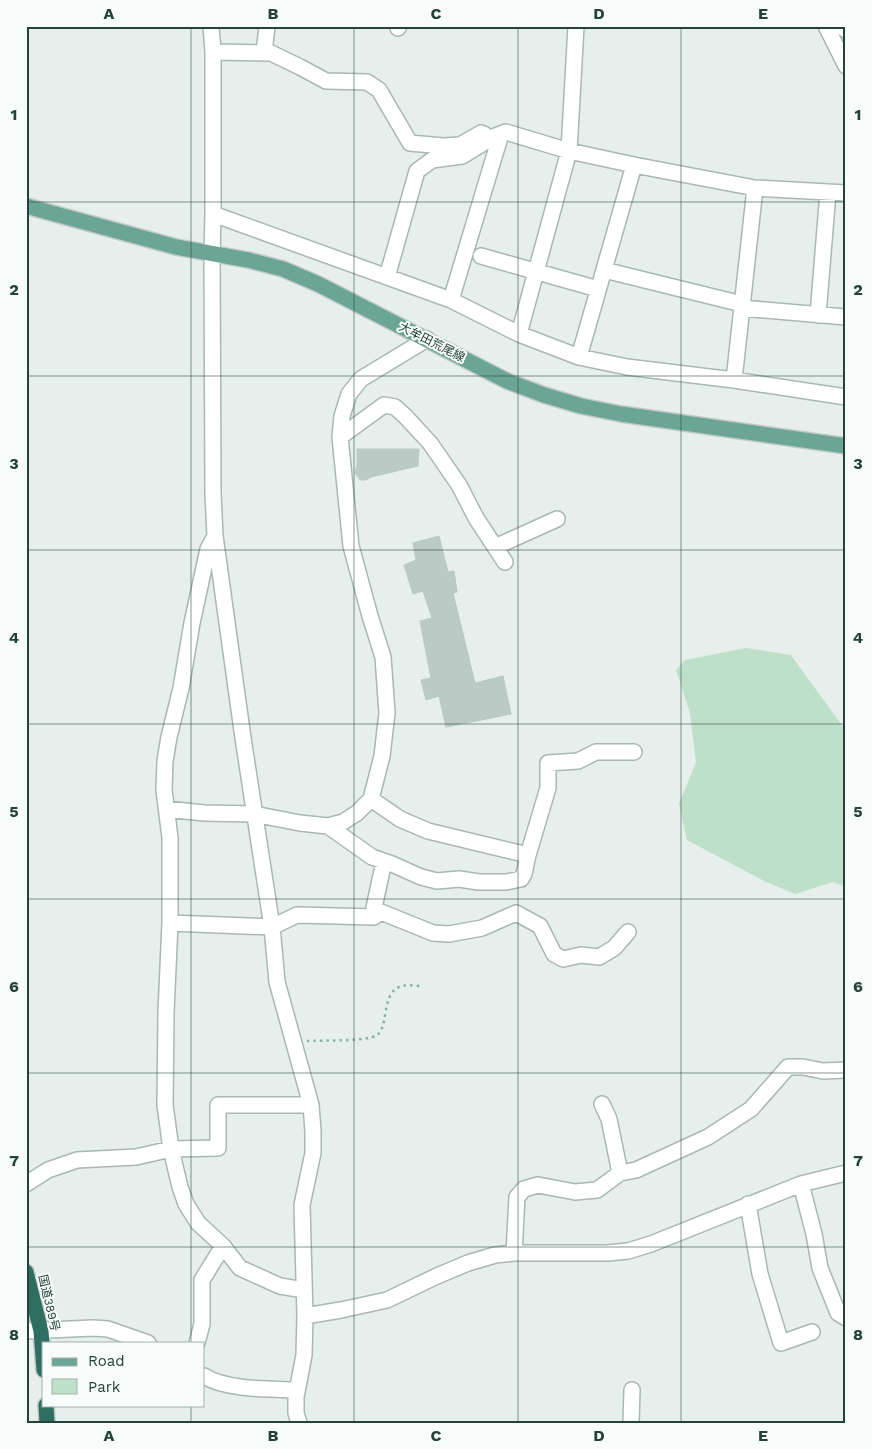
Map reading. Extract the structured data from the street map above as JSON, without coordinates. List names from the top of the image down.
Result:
{
  "streets": {
    "highway": ["国道389号"],
    "main road": ["大牟田荒尾線"]
  },
  "legend": ["Road", "Park"],
  "grid": {
    "columns": [
      "A",
      "B",
      "C",
      "D",
      "E"
    ],
    "rows": [
      "1",
      "2",
      "3",
      "4",
      "5",
      "6",
      "7",
      "8"
    ]
  }
}
